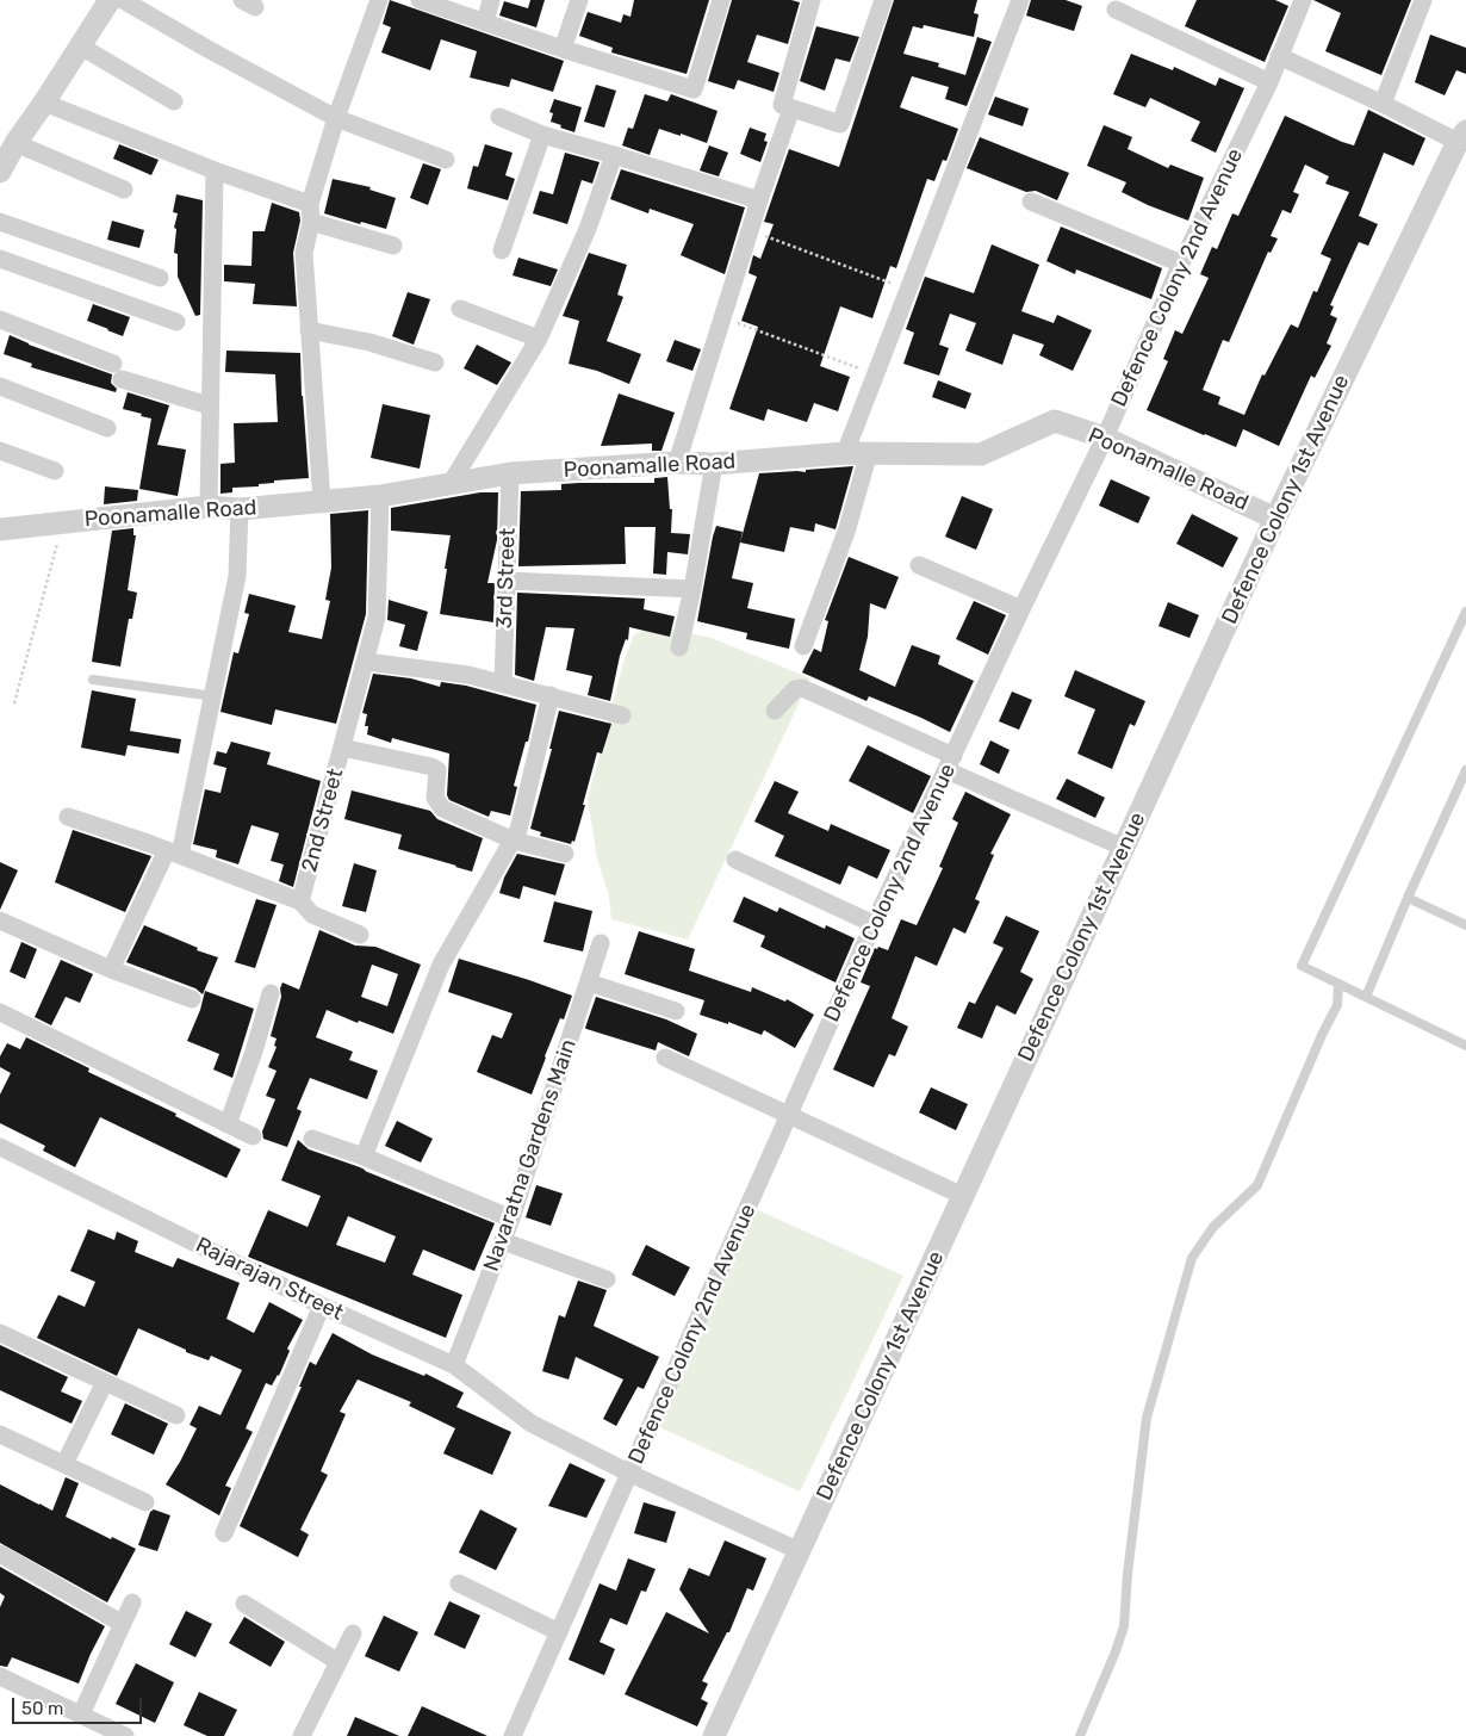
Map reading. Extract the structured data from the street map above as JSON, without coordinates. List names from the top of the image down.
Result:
{
  "streets": {
    "street": [
      "Defence Colony 2nd Avenue",
      "Poonamalle Road",
      "Defence Colony 1st Avenue",
      "3rd Street",
      "2nd Street",
      "Navaratna Gardens Main",
      "Rajarajan Street"
    ]
  },
  "crossings": [
    ["Defence Colony 2nd Avenue", "Poonamalle Road"],
    ["Defence Colony 2nd Avenue", "Rajarajan Street"],
    ["Poonamalle Road", "Defence Colony 1st Avenue"],
    ["Poonamalle Road", "3rd Street"],
    ["Poonamalle Road", "2nd Street"],
    ["Defence Colony 1st Avenue", "Rajarajan Street"],
    ["Navaratna Gardens Main", "Rajarajan Street"]
  ],
  "scale_bar": "50 m"
}
